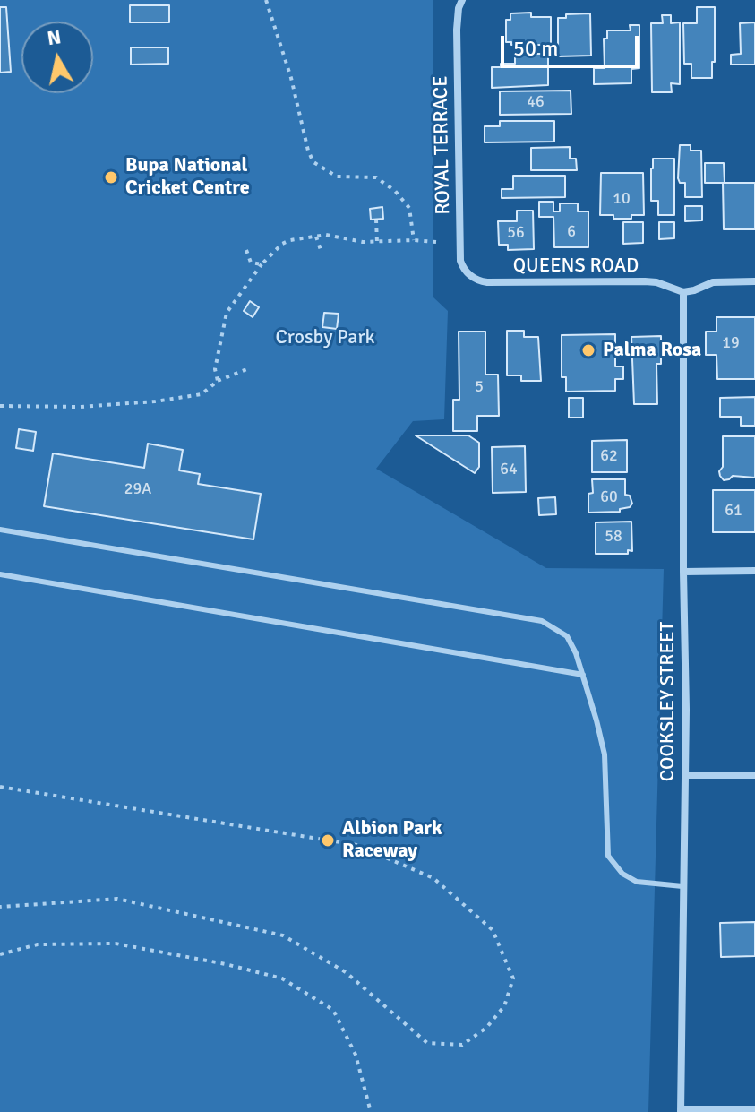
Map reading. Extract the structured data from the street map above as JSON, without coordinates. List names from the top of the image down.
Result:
{
  "streets": {
    "street": ["ROYAL TERRACE", "QUEENS ROAD", "COOKSLEY STREET"]
  },
  "crossings": [
    ["ROYAL TERRACE", "QUEENS ROAD"],
    ["QUEENS ROAD", "COOKSLEY STREET"]
  ],
  "parks": ["Crosby Park"],
  "places": ["Bupa National Cricket Centre", "Palma Rosa", "Albion Park Raceway"],
  "house_numbers": [
    "46",
    "10",
    "6",
    "56",
    "19",
    "5",
    "62",
    "64",
    "29A",
    "60",
    "61",
    "58"
  ],
  "scale_bar": "50 m",
  "north": "top"
}
